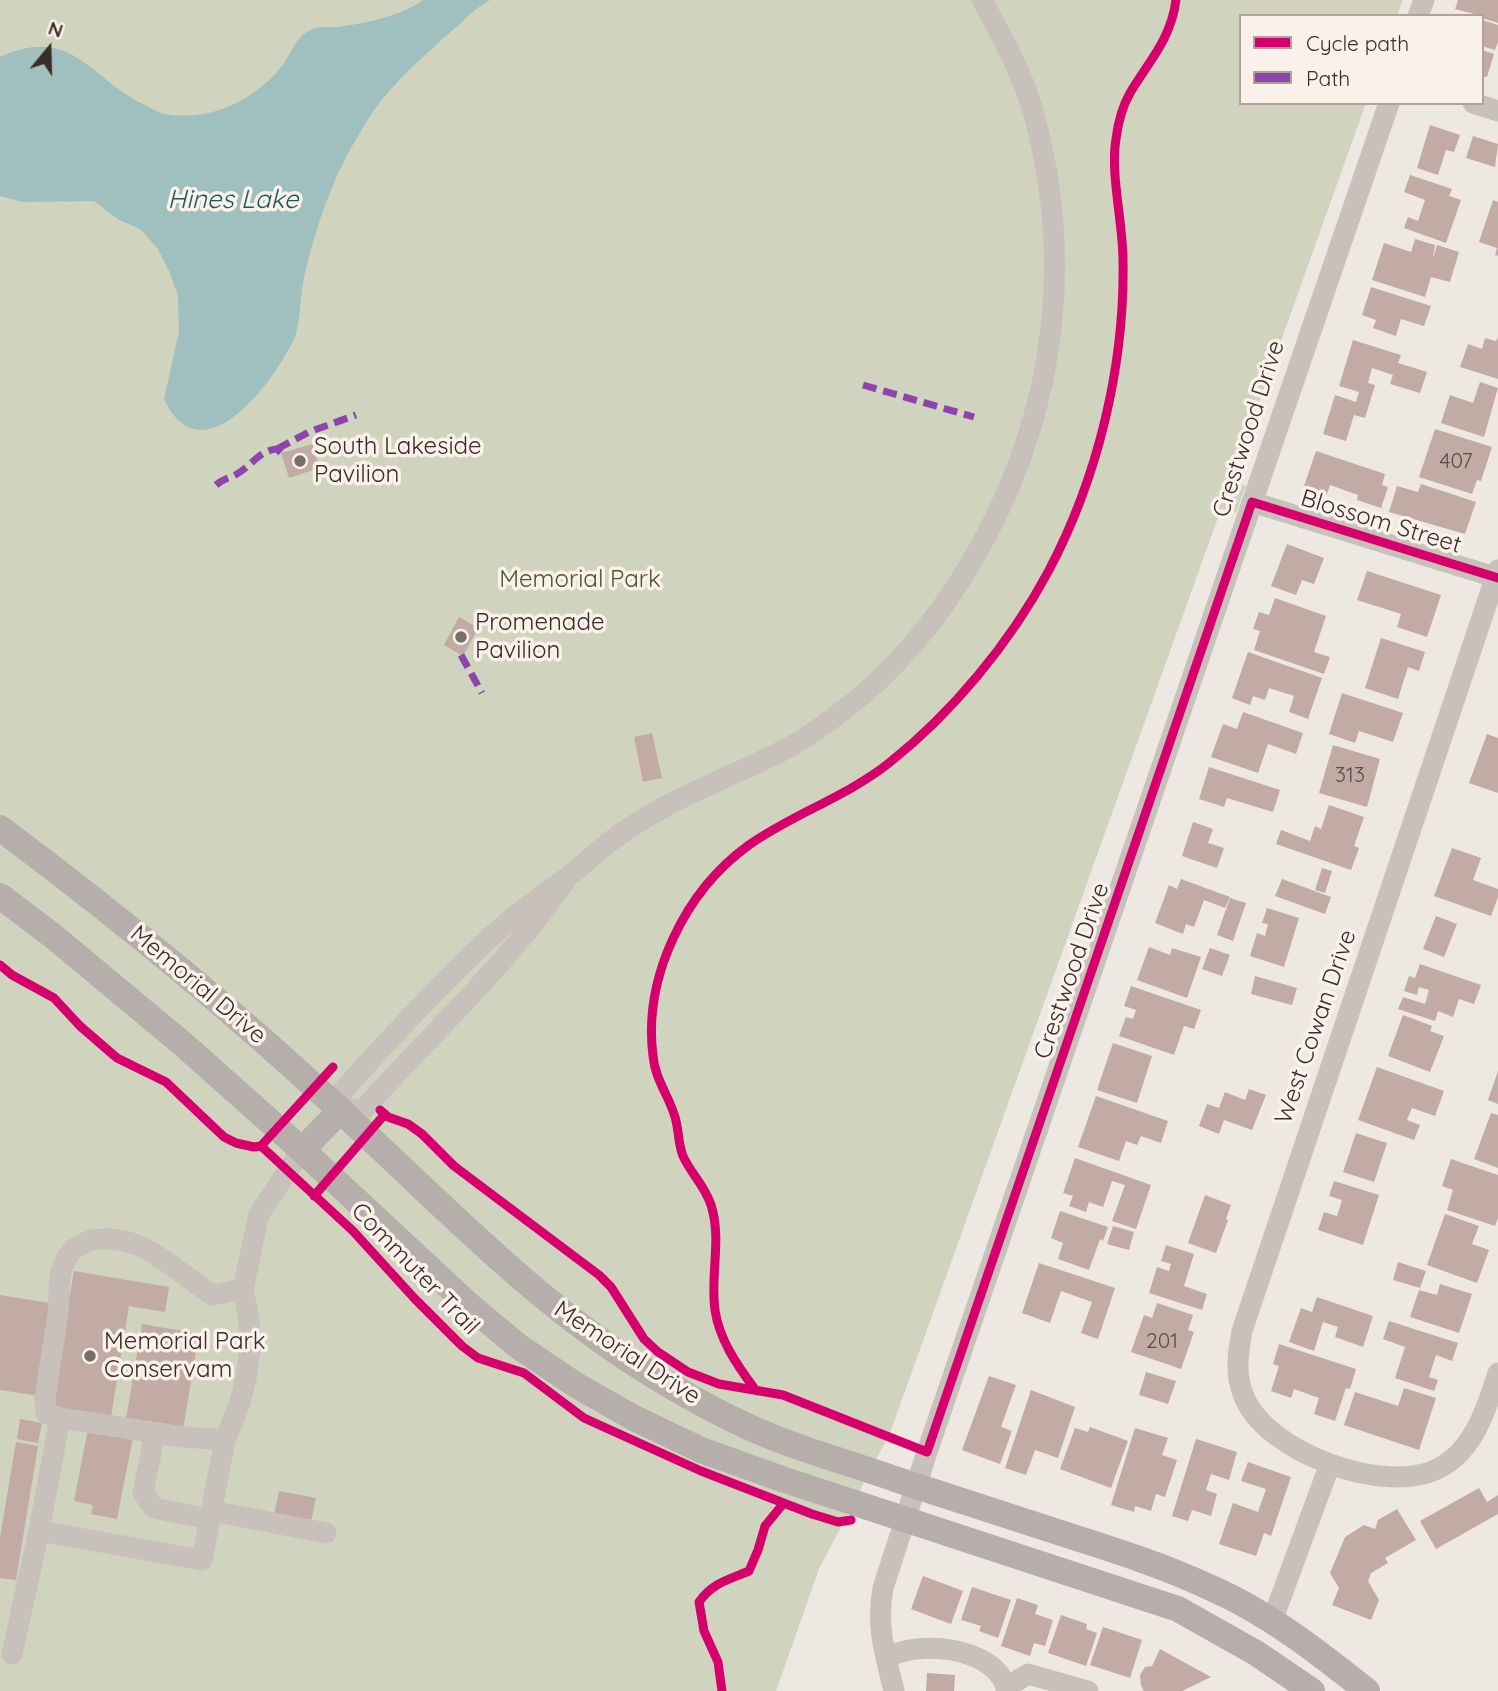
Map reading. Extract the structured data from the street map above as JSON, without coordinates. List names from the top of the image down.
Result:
{
  "streets": {
    "main road": ["Memorial Drive"],
    "street": ["Crestwood Drive", "Blossom Street", "West Cowan Drive"],
    "cycle path": ["Commuter Trail"]
  },
  "crossings": [
    ["Crestwood Drive", "Blossom Street"],
    ["Crestwood Drive", "Memorial Drive"],
    ["Blossom Street", "West Cowan Drive"]
  ],
  "water": ["Hines Lake"],
  "parks": ["Memorial Park"],
  "places": ["South Lakeside Pavilion", "Promenade Pavilion", "Memorial Park Conservam"],
  "house_numbers": ["407", "313", "201"],
  "legend": ["Cycle path", "Path"],
  "north": "top"
}
